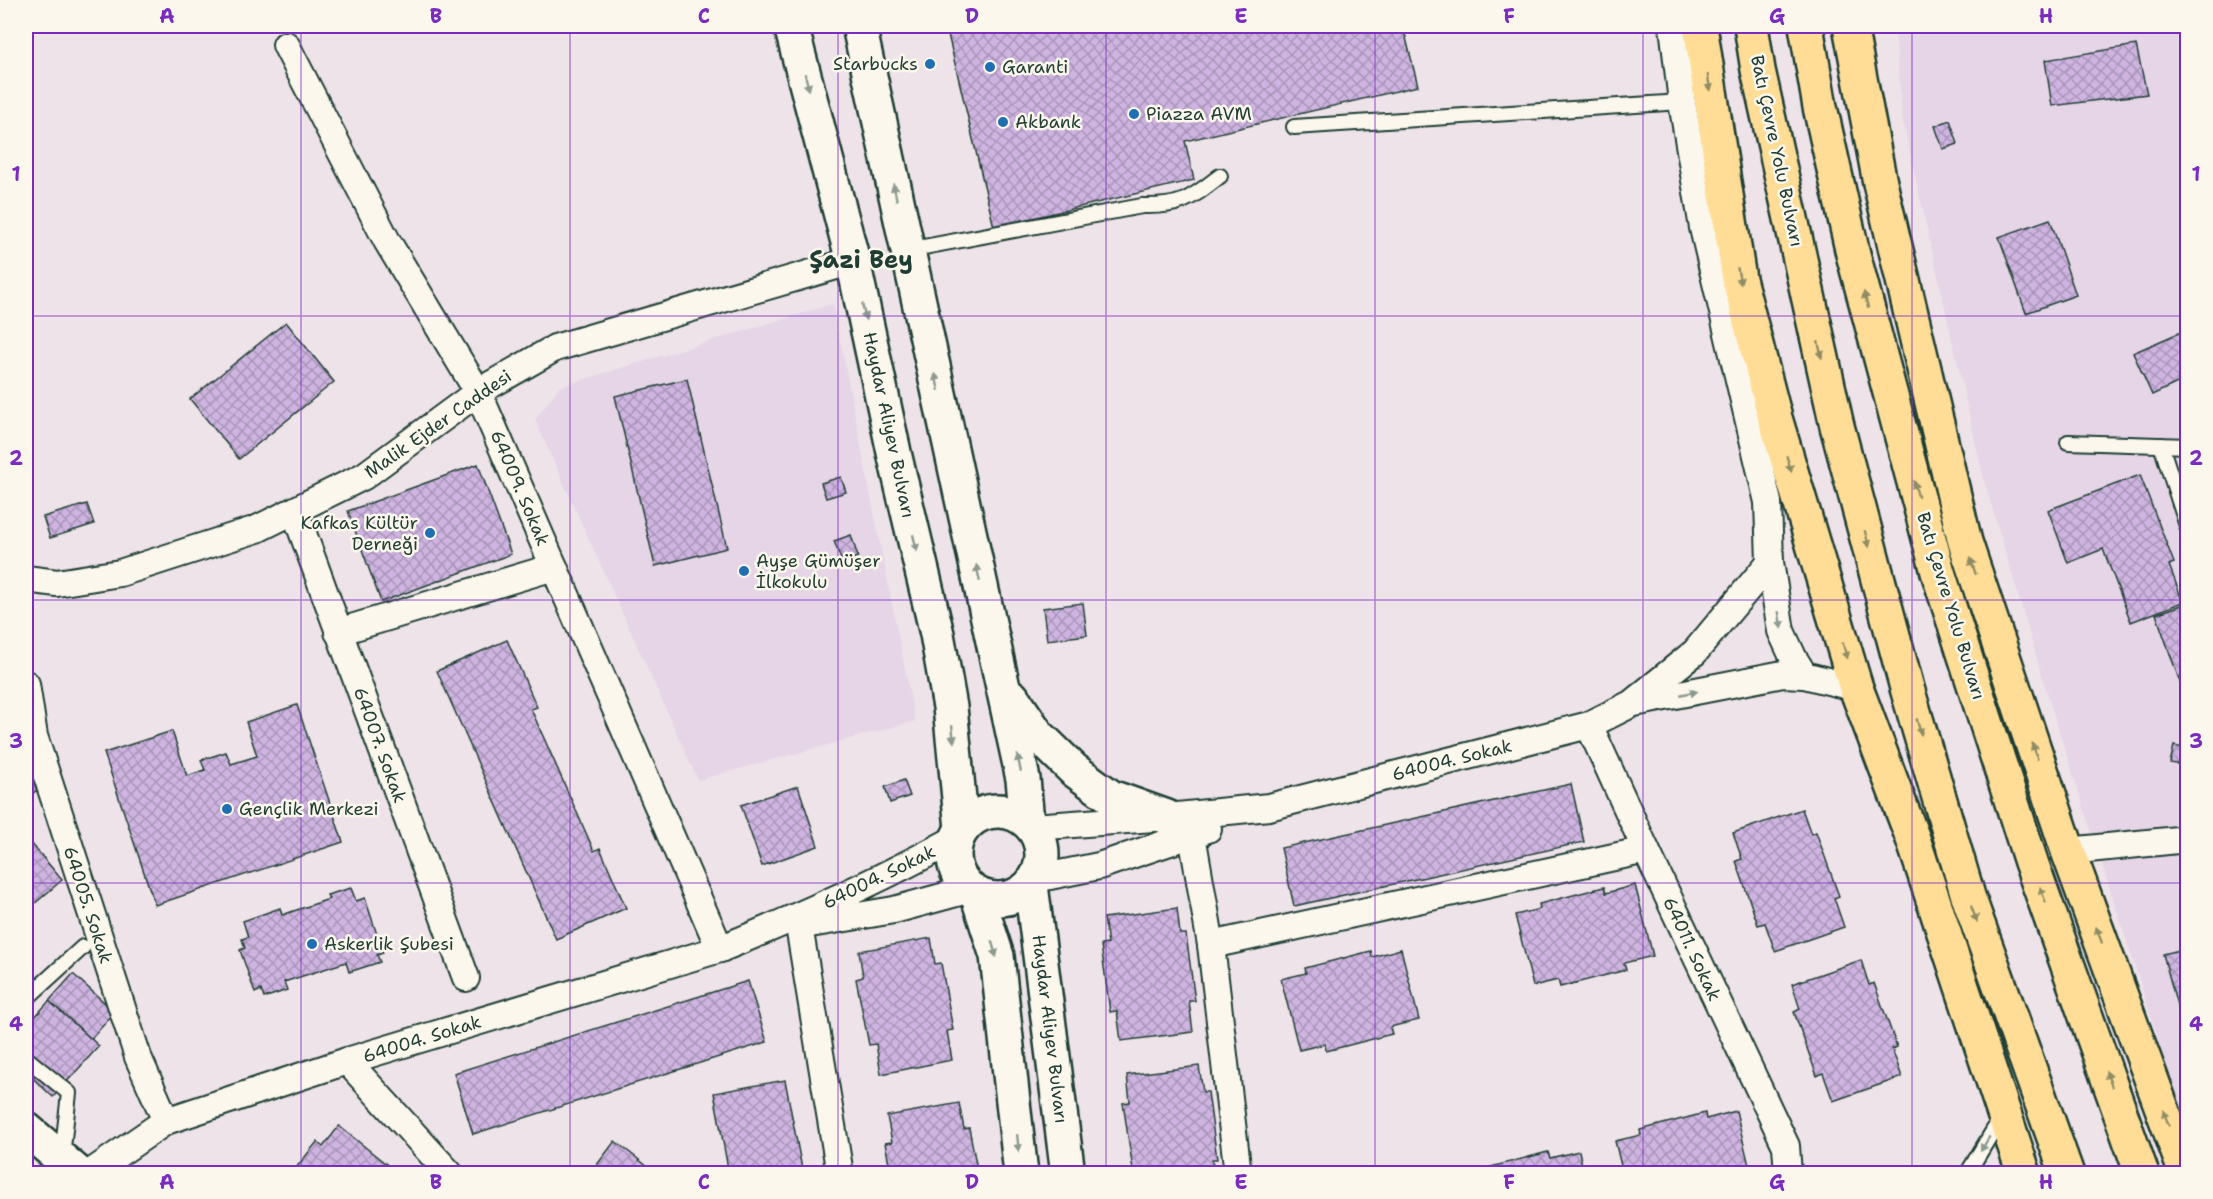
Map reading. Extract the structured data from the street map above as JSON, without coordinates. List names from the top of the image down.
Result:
{
  "streets": {
    "main road": ["Batı Çevre Yolu Bulvarı", "Haydar Aliyev Bulvarı"],
    "street": [
      "Malik Ejder Caddesi",
      "64009. Sokak",
      "64007. Sokak",
      "64004. Sokak",
      "64005. Sokak",
      "64011. Sokak"
    ]
  },
  "crossings": [
    ["Malik Ejder Caddesi", "Haydar Aliyev Bulvarı"],
    ["Malik Ejder Caddesi", "64009. Sokak"],
    ["Malik Ejder Caddesi", "64007. Sokak"],
    ["Haydar Aliyev Bulvarı", "64004. Sokak"],
    ["64009. Sokak", "64004. Sokak"],
    ["64004. Sokak", "64005. Sokak"],
    ["64004. Sokak", "64011. Sokak"]
  ],
  "districts": ["Şazi Bey"],
  "places": [
    "Starbucks",
    "Garanti",
    "Piazza AVM",
    "Akbank",
    "Kafkas Kültür Derneği",
    "Ayşe Gümüşer İlkokulu",
    "Gençlik Merkezi",
    "Askerlik Şubesi"
  ],
  "grid": {
    "columns": [
      "A",
      "B",
      "C",
      "D",
      "E",
      "F",
      "G",
      "H"
    ],
    "rows": [
      "1",
      "2",
      "3",
      "4"
    ]
  }
}
